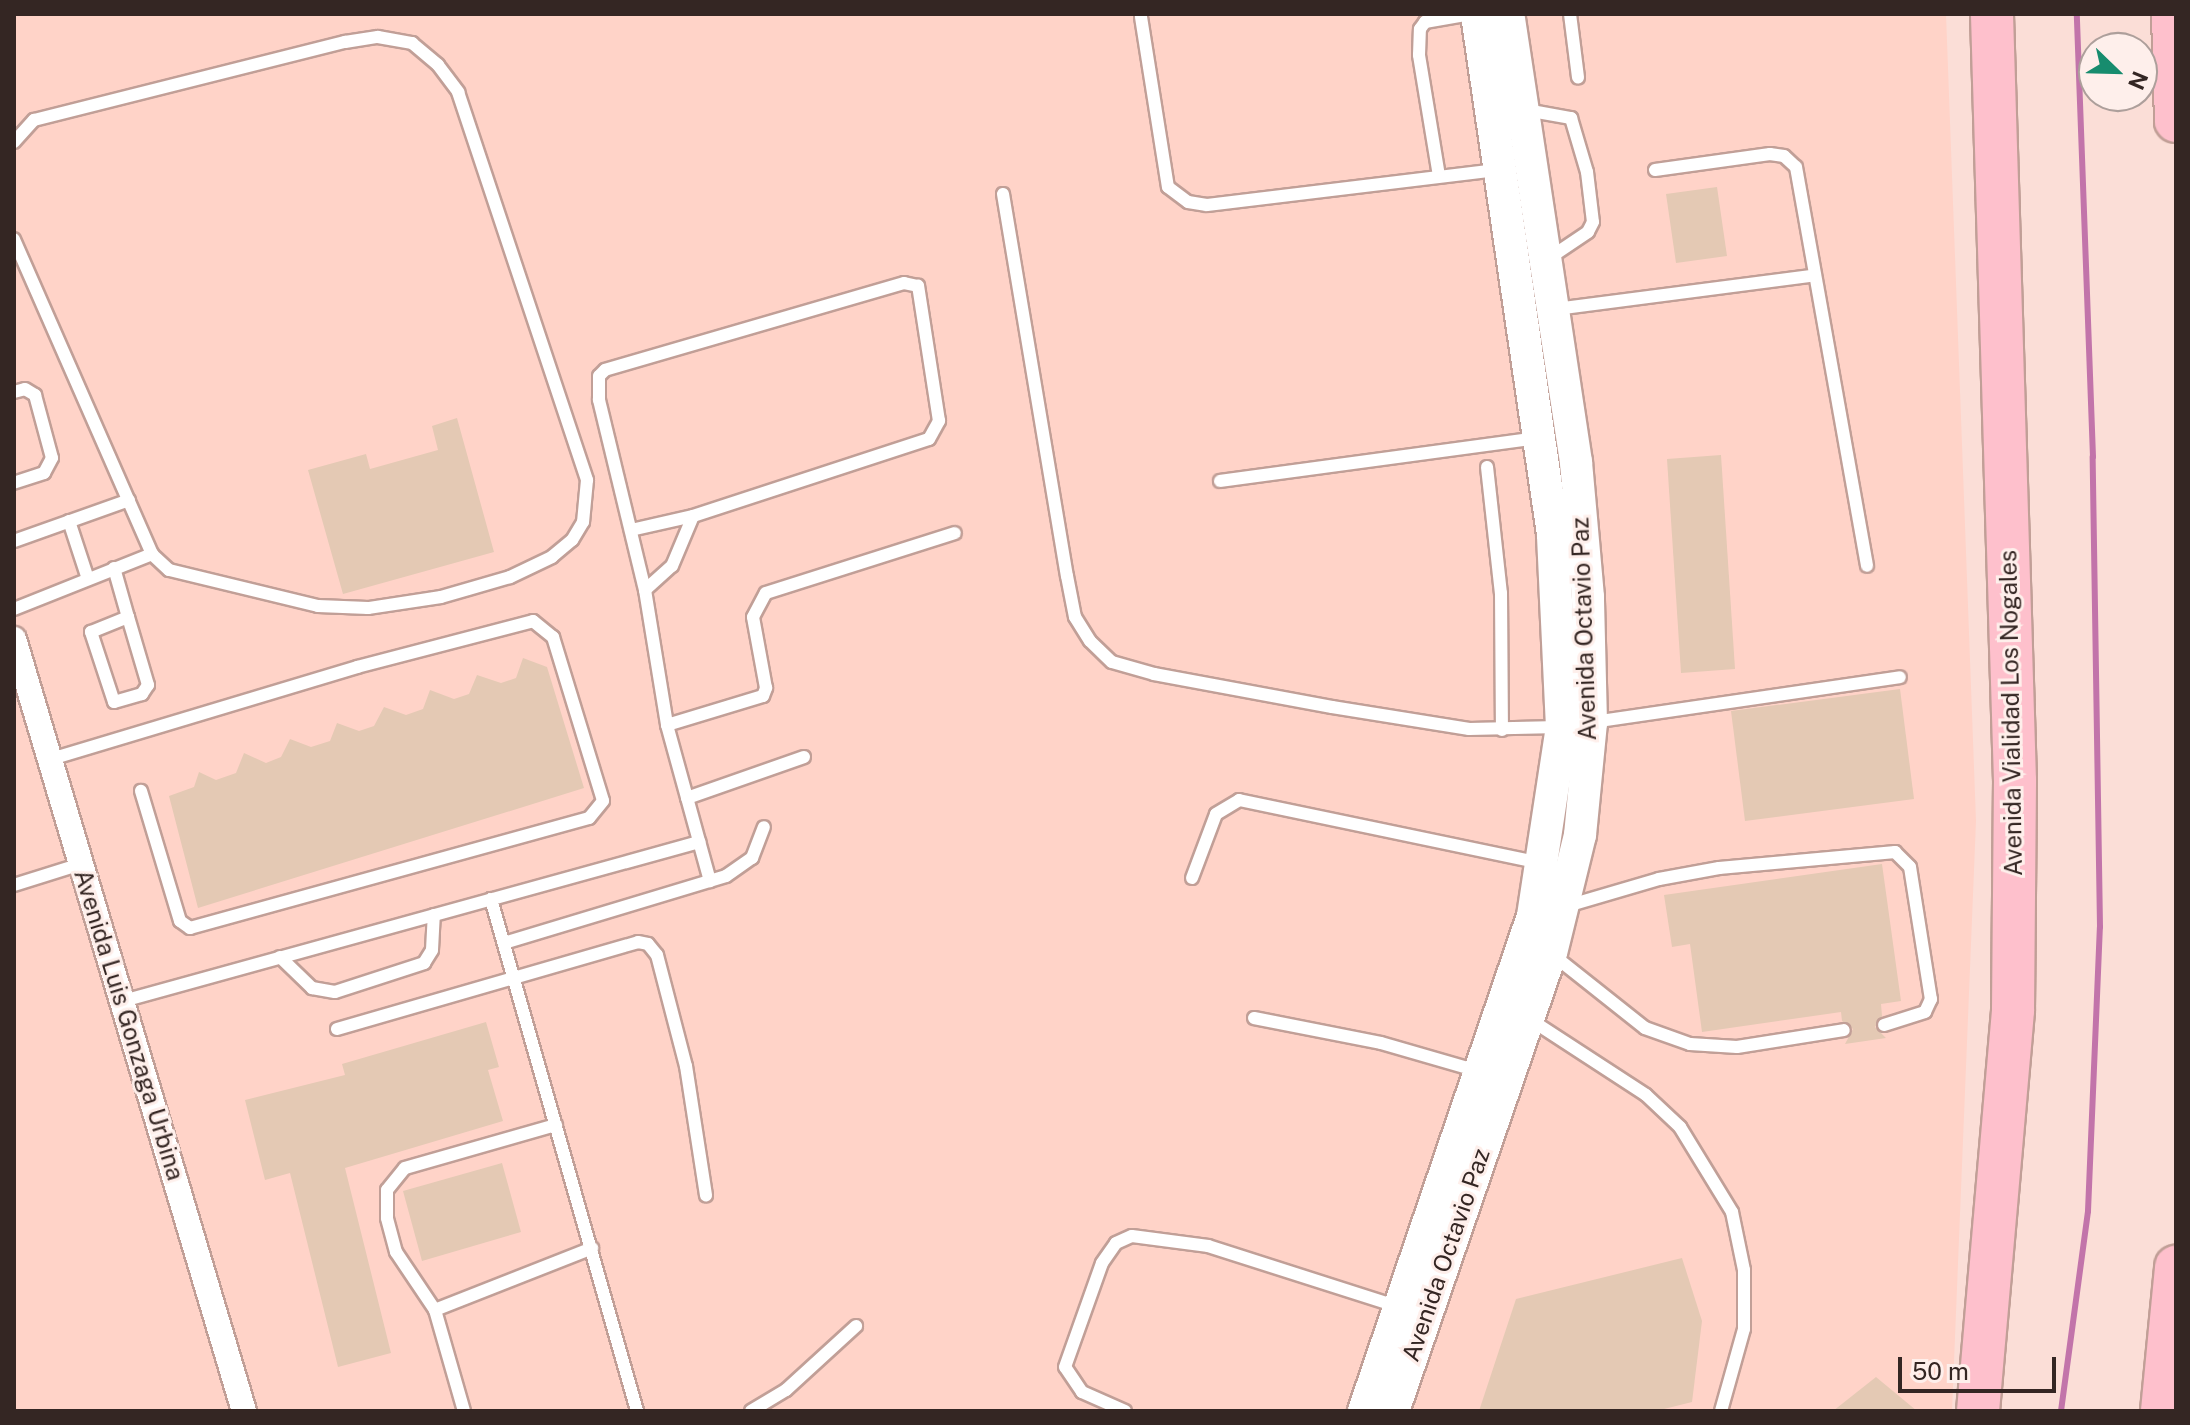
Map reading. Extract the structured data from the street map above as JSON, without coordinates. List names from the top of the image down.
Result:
{
  "streets": {
    "highway": ["Avenida Vialidad Los Nogales"],
    "street": ["Avenida Octavio Paz", "Avenida Luis Gonzaga Urbina"]
  },
  "scale_bar": "50 m",
  "north": "bottom right"
}
